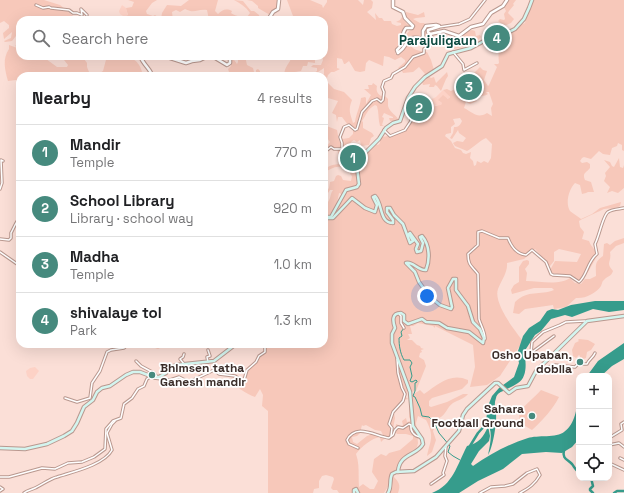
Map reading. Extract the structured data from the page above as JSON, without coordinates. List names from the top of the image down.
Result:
{
  "districts": ["Parajuligaun"],
  "places": ["Osho Upaban, dobila", "Bhimsen tatha Ganesh mandir", "Sahara Football Ground"],
  "page": {
    "search": "Search here",
    "pins": [
      "4",
      "3",
      "2",
      "1"
    ],
    "heading": ["Nearby", "4 results"],
    "list": [
      {
        "mark": "1",
        "name": "Mandir",
        "note": "Temple",
        "value": "770 m"
      },
      {
        "mark": "2",
        "name": "School Library",
        "note": "Library · school way",
        "value": "920 m"
      },
      {
        "mark": "3",
        "name": "Madha",
        "note": "Temple",
        "value": "1.0 km"
      },
      {
        "mark": "4",
        "name": "shivalaye tol",
        "note": "Park",
        "value": "1.3 km"
      }
    ],
    "map_buttons": ["+", "−"]
  }
}
